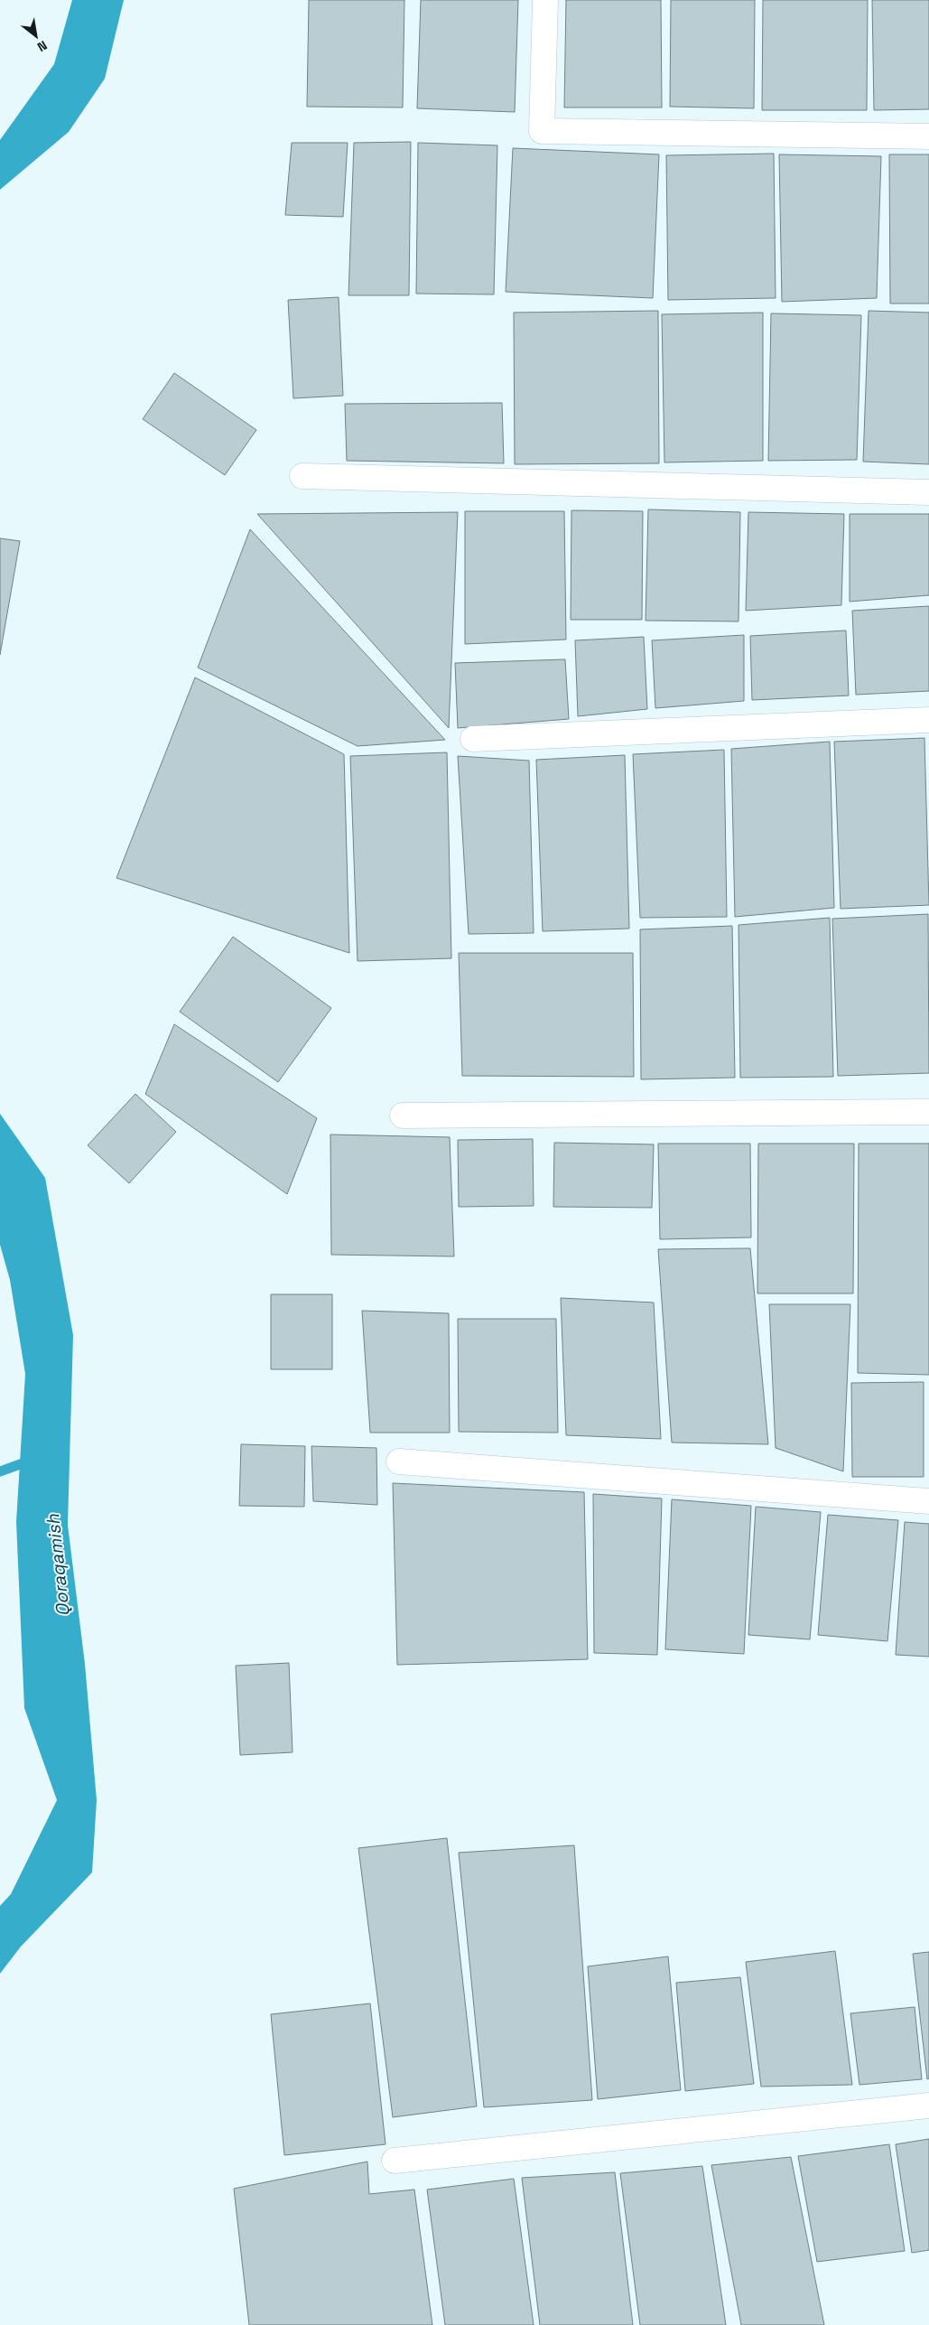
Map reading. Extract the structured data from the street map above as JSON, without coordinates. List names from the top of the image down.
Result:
{
  "water": ["Qoraqamish"],
  "north": "bottom right"
}
